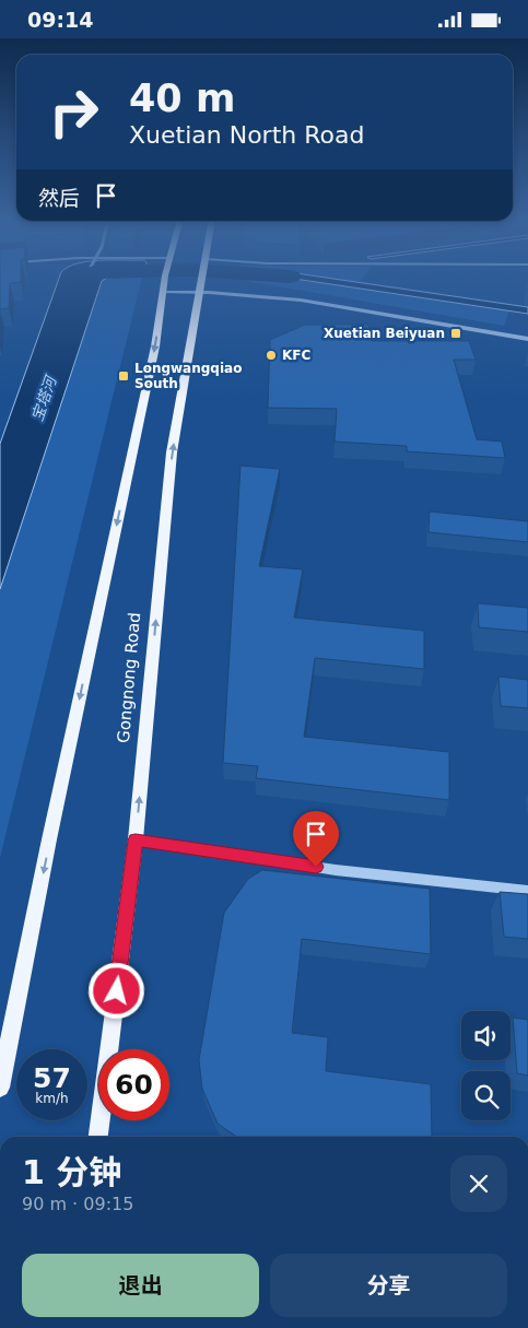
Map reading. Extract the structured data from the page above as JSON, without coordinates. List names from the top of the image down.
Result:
{
  "streets": {
    "main road": ["Gongnong Road"]
  },
  "water": ["宝塔河"],
  "places": {
    "transit": ["Xuetian Beiyuan", "Longwangqiao South"],
    "other": ["KFC"]
  },
  "page": {
    "status": "09:14",
    "turn": ["40 m", "Xuetian North Road"],
    "then": "然后",
    "speed": "57 km/h",
    "limit": "60",
    "heading": ["1 分钟", "90 m · 09:15"],
    "buttons": ["退出", "分享"]
  }
}
